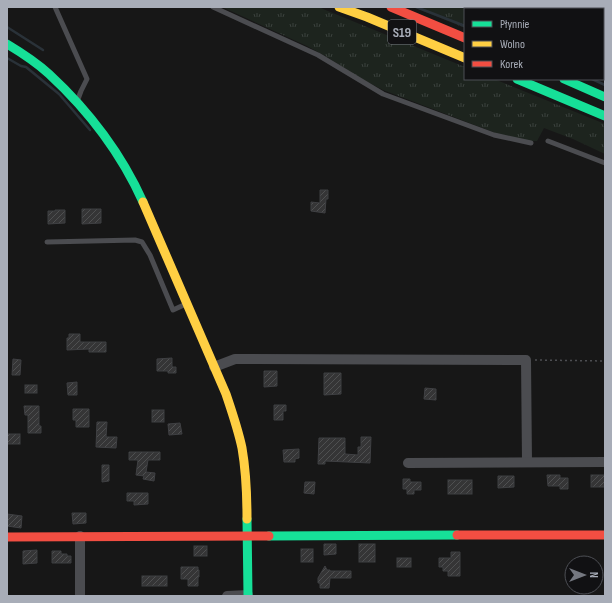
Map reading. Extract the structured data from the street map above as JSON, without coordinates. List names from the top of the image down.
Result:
{
  "streets": {
    "main road": ["S19"]
  },
  "legend": ["Płynnie", "Wolno", "Korek"],
  "north": "right"
}
